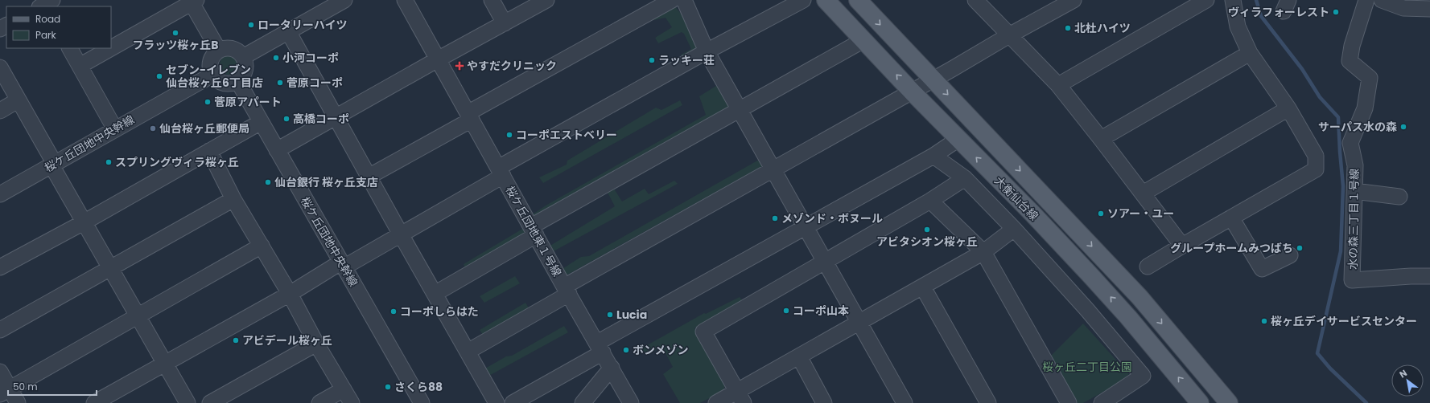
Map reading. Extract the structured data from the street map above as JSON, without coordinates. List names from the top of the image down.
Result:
{
  "streets": {
    "main road": ["大衡仙台線"],
    "street": ["桜ケ丘団地中央幹線", "水の森三丁目１号線", "桜ケ丘団地東１号線"]
  },
  "parks": ["桜ヶ丘二丁目公園"],
  "places": {
    "other": [
      "ヴィラフォーレスト",
      "ロータリーハイツ",
      "北杜ハイツ",
      "フラッツ桜ヶ丘B",
      "小河コーポ",
      "ラッキー荘",
      "セブン-イレブン 仙台桜ヶ丘6丁目店",
      "菅原コーポ",
      "菅原アパート",
      "高橋コーポ",
      "サーパス水の森",
      "仙台桜ヶ丘郵便局",
      "コーポエストベリー",
      "スプリングヴィラ桜ヶ丘",
      "仙台銀行 桜ヶ丘支店",
      "ソアー・ユー",
      "メゾンド・ボヌール",
      "アビタシオン桜ヶ丘",
      "グループホームみつばち",
      "コーポ山本",
      "コーポしらはた",
      "Lucia",
      "桜ヶ丘デイサービスセンター",
      "アビデール桜ヶ丘",
      "ボンメゾン",
      "さくら88"
    ],
    "health": ["やすだクリニック"]
  },
  "legend": ["Road", "Park"],
  "scale_bar": "50 m",
  "north": "top left"
}
